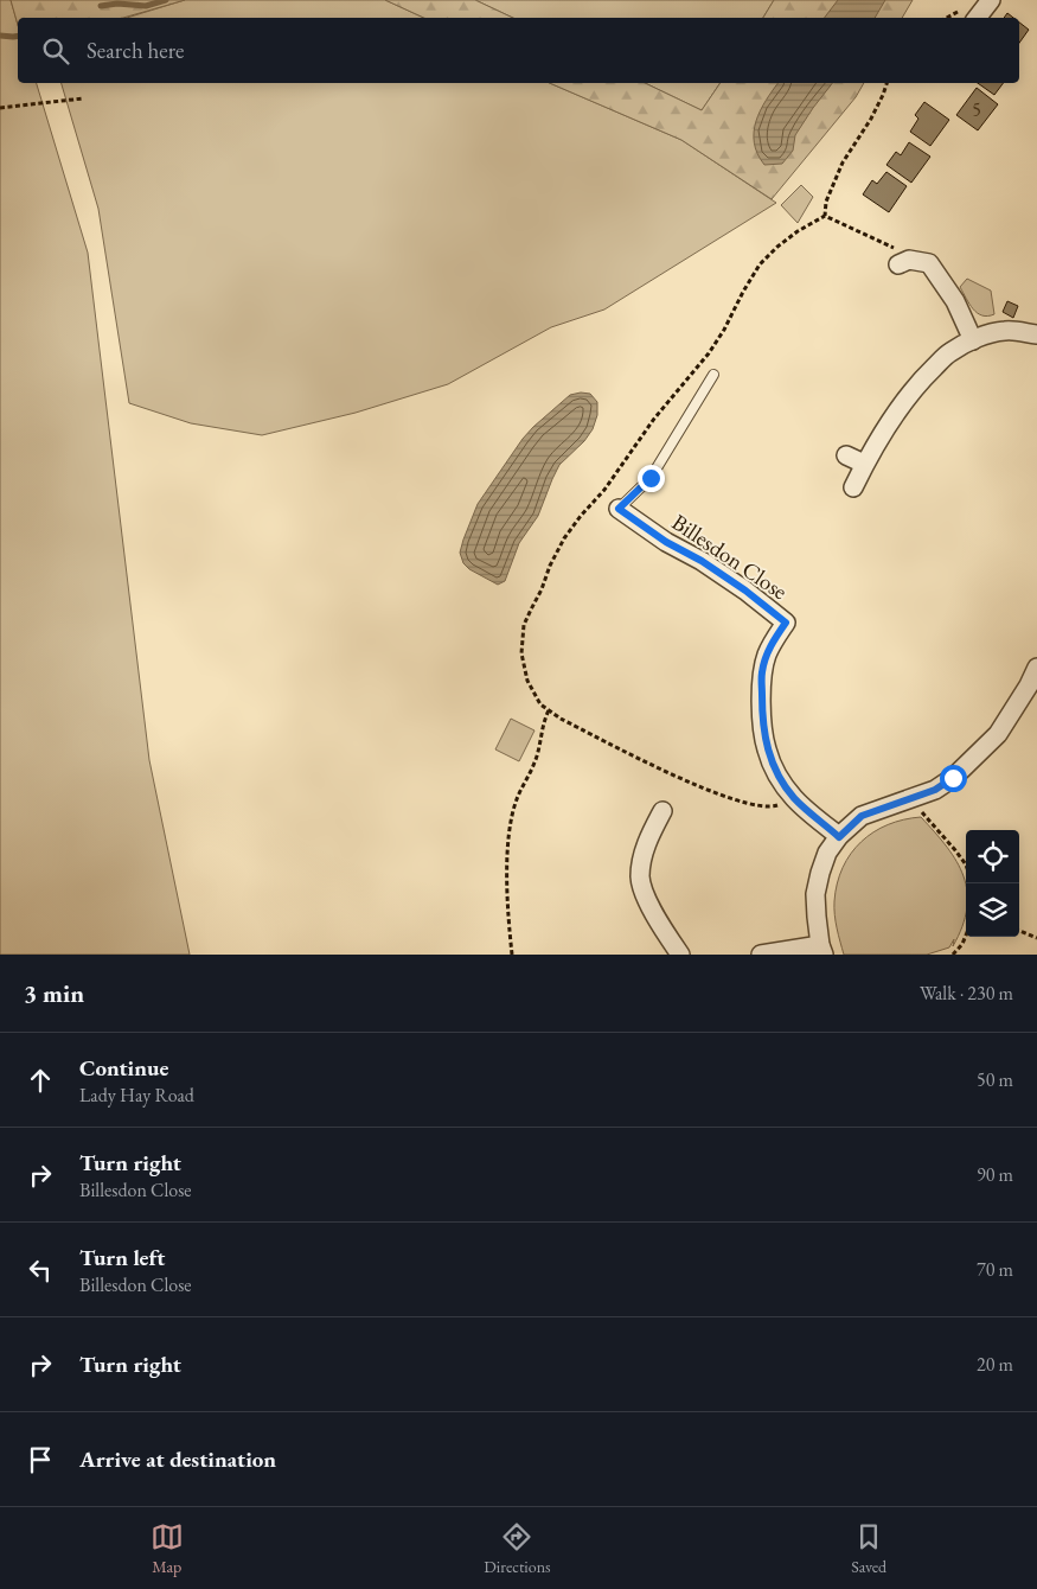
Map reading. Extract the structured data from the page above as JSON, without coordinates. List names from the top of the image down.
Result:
{
  "streets": {
    "street": ["Billesdon Close"]
  },
  "house_numbers": ["5"],
  "page": {
    "search": "Search here",
    "heading": ["3 min", "Walk · 230 m"],
    "list": [
      ["Continue", "Lady Hay Road", "50 m"],
      ["Turn right", "Billesdon Close", "90 m"],
      ["Turn left", "Billesdon Close", "70 m"],
      ["Turn right", "20 m"],
      "Arrive at destination"
    ],
    "nav": ["Map", "Directions", "Saved"]
  }
}
